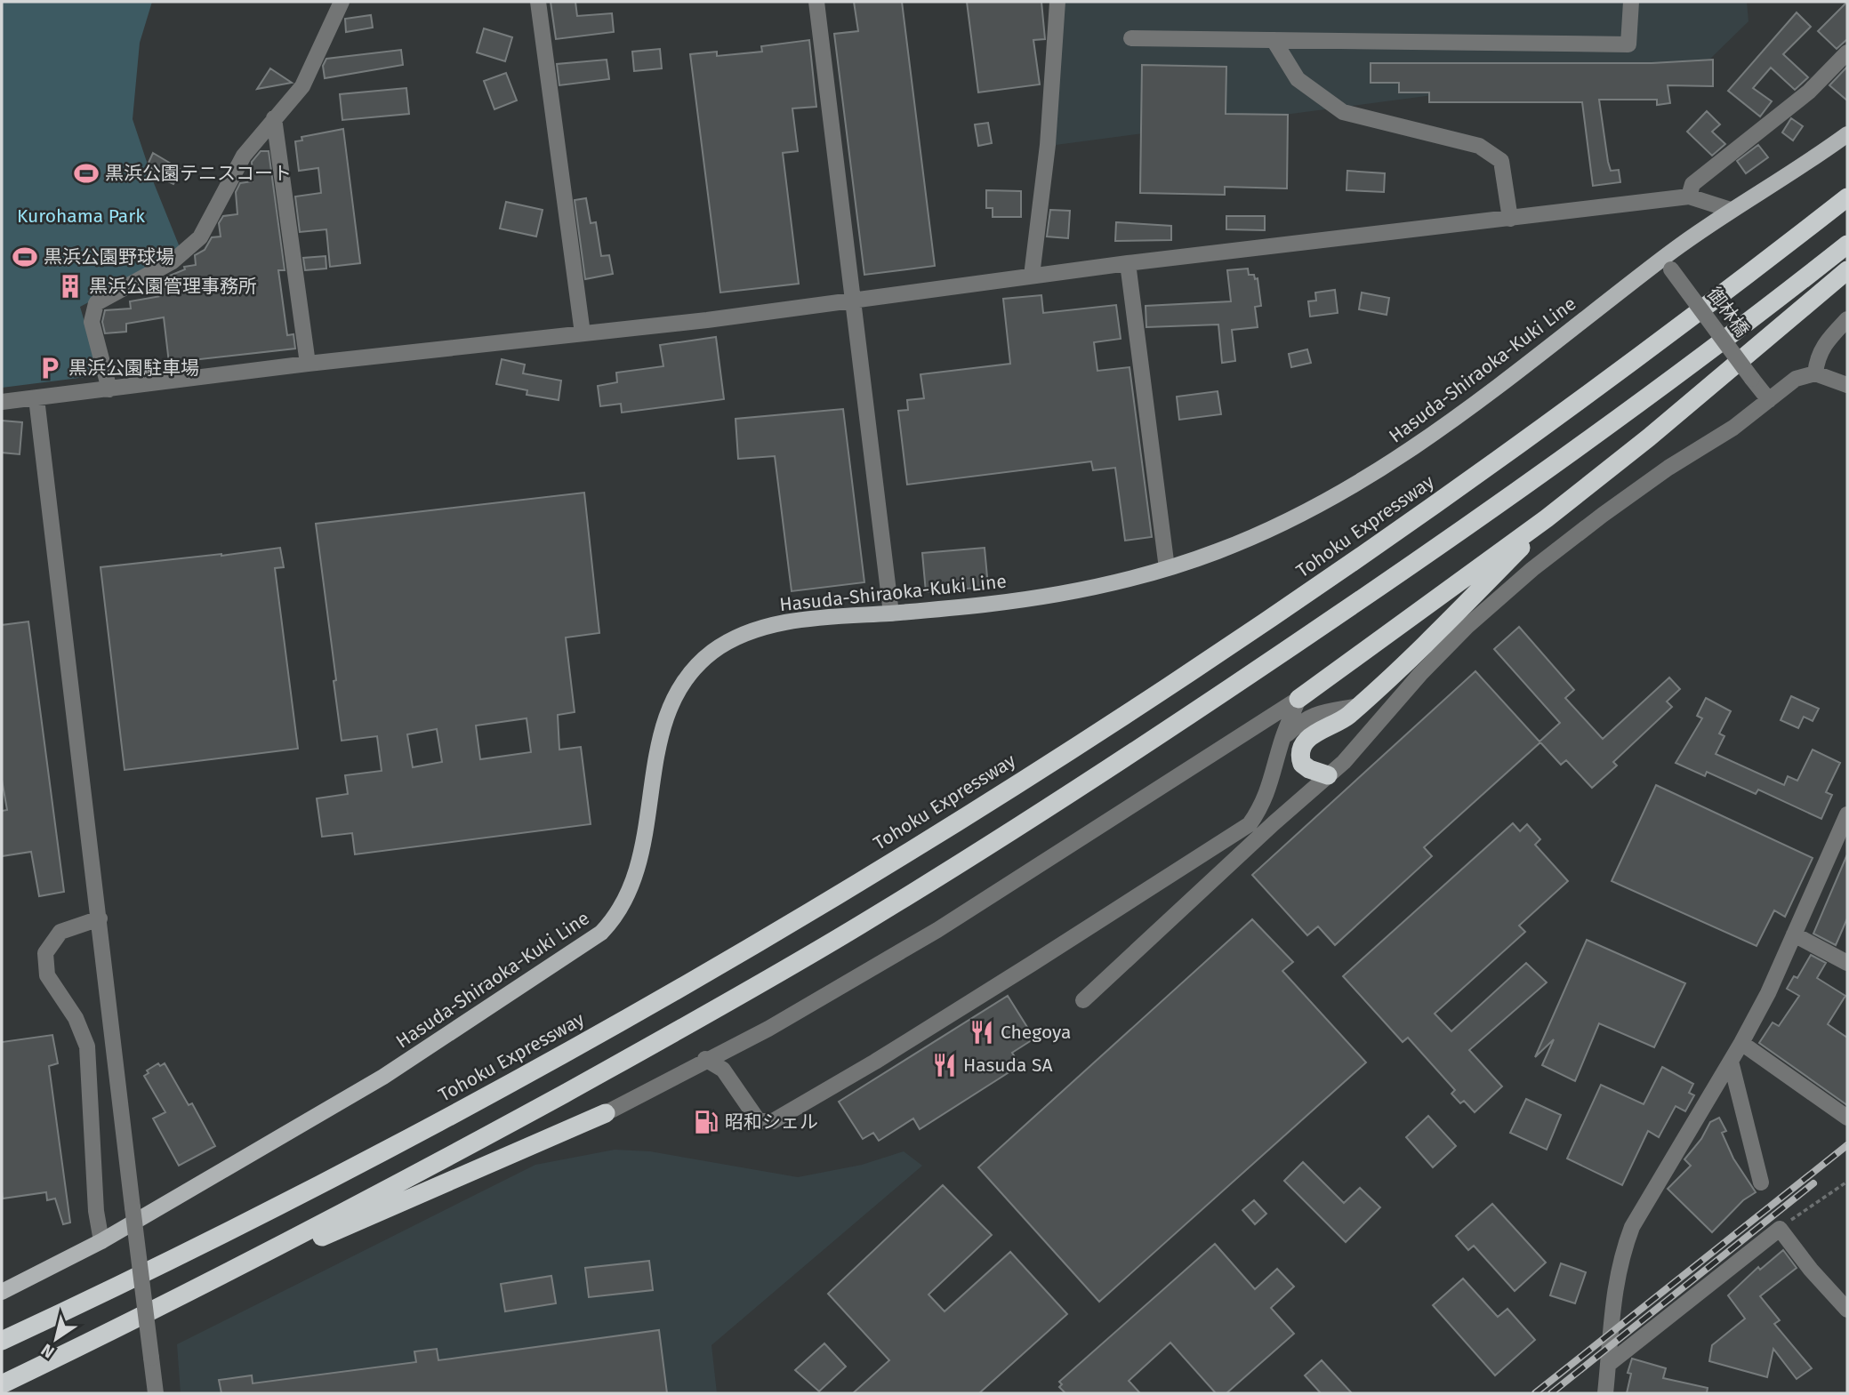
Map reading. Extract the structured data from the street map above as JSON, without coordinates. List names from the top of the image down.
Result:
{
  "streets": {
    "highway": ["Tohoku Expressway"],
    "main road": ["Hasuda-Shiraoka-Kuki Line"],
    "street": ["御林橋"]
  },
  "crossings": [
    ["御林橋", "Hasuda-Shiraoka-Kuki Line"]
  ],
  "parks": ["Kurohama Park"],
  "places": {
    "sports": ["黒浜公園テニスコート", "黒浜公園野球場"],
    "building": ["黒浜公園管理事務所"],
    "parking": ["黒浜公園駐車場"],
    "restaurant": ["Chegoya", "Hasuda SA"],
    "fuel station": ["昭和シェル"]
  },
  "north": "bottom left"
}
